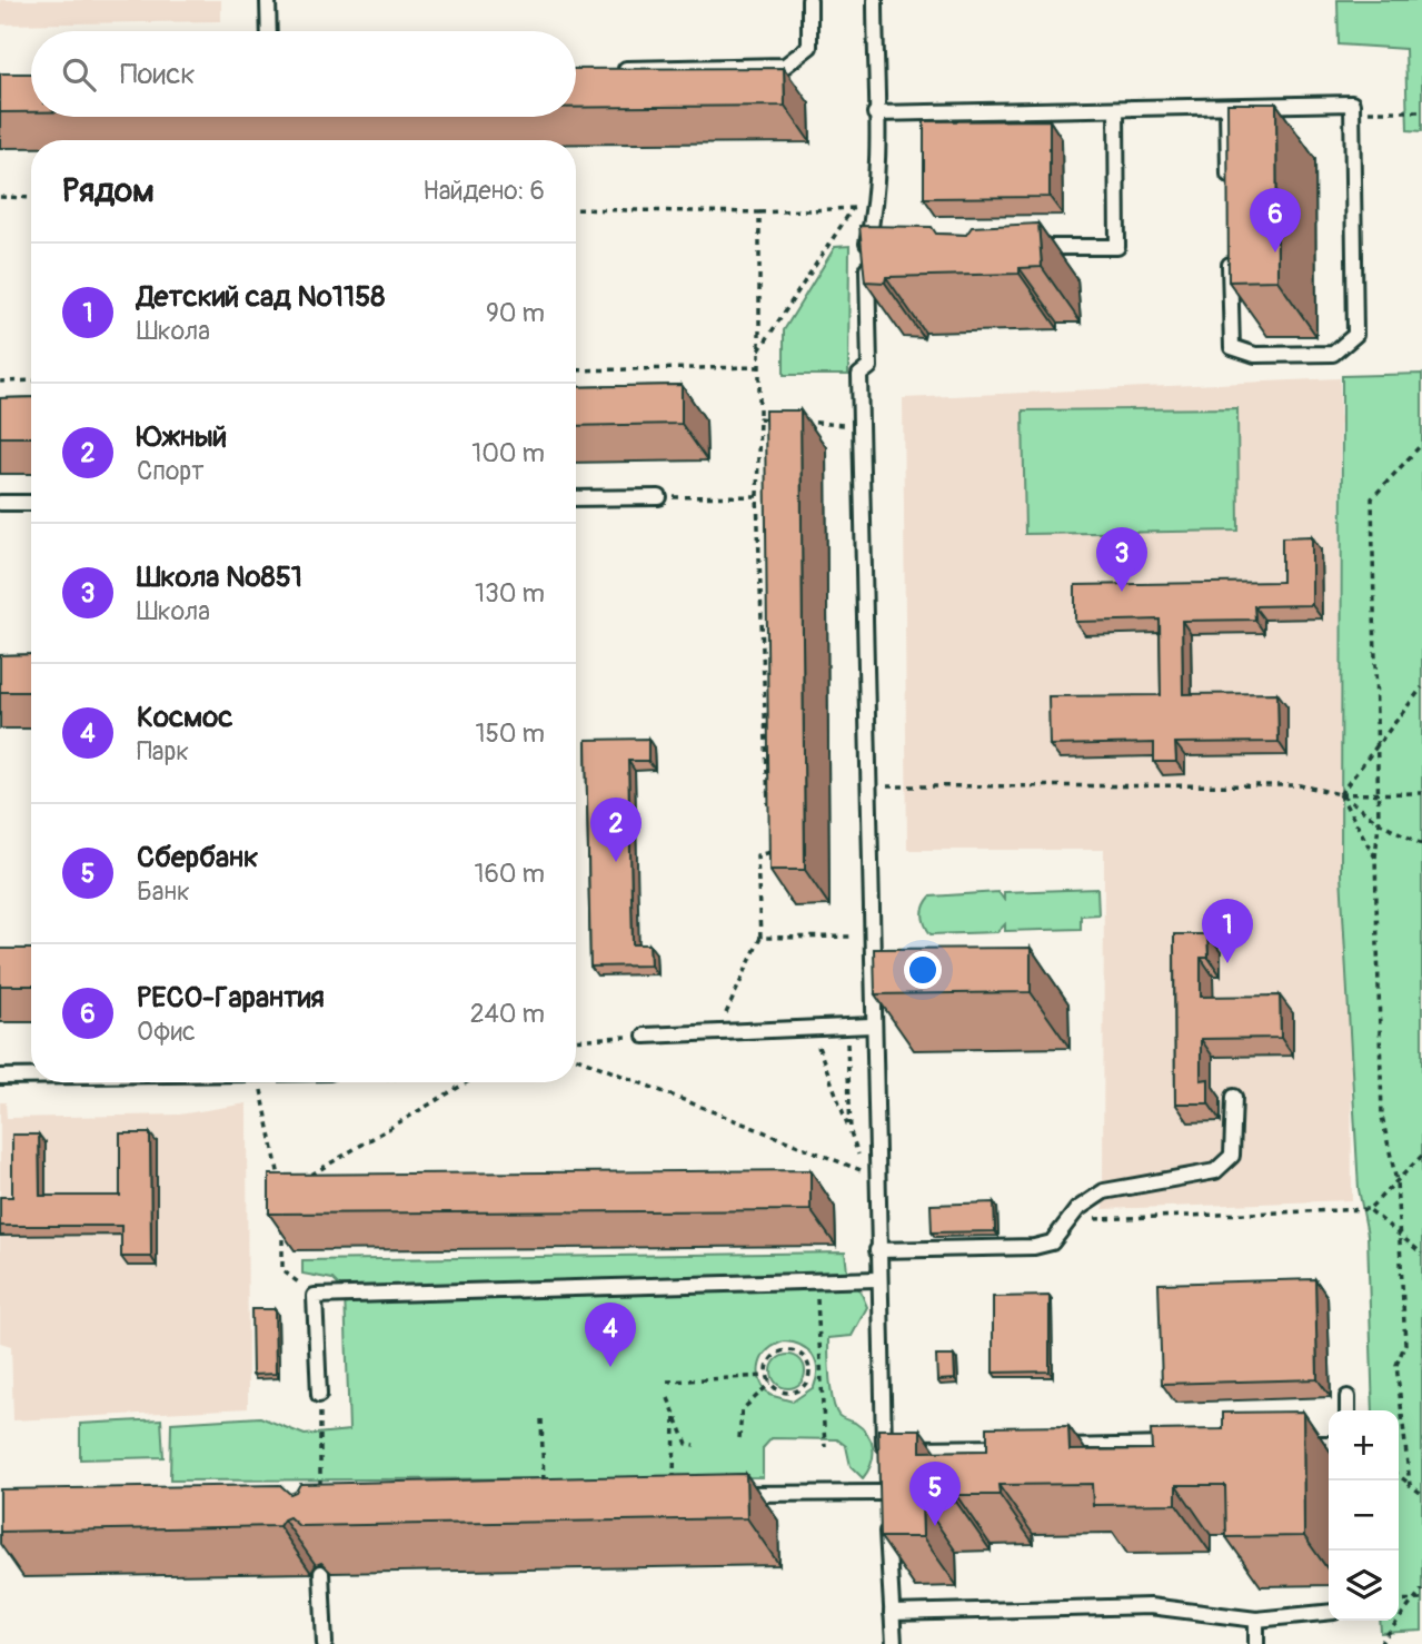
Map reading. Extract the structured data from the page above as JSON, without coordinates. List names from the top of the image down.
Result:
{
  "page": {
    "search": "Поиск",
    "heading": ["Рядом", "Найдено: 6"],
    "pins": [
      "6",
      "3",
      "2",
      "1",
      "4",
      "5"
    ],
    "list": [
      {
        "mark": "1",
        "name": "Детский сад №1158",
        "note": "Школа",
        "value": "90 m"
      },
      {
        "mark": "2",
        "name": "Южный",
        "note": "Спорт",
        "value": "100 m"
      },
      {
        "mark": "3",
        "name": "Школа №851",
        "note": "Школа",
        "value": "130 m"
      },
      {
        "mark": "4",
        "name": "Космос",
        "note": "Парк",
        "value": "150 m"
      },
      {
        "mark": "5",
        "name": "Сбербанк",
        "note": "Банк",
        "value": "160 m"
      },
      {
        "mark": "6",
        "name": "РЕСО-Гарантия",
        "note": "Офис",
        "value": "240 m"
      }
    ],
    "map_buttons": ["+", "−"]
  }
}
